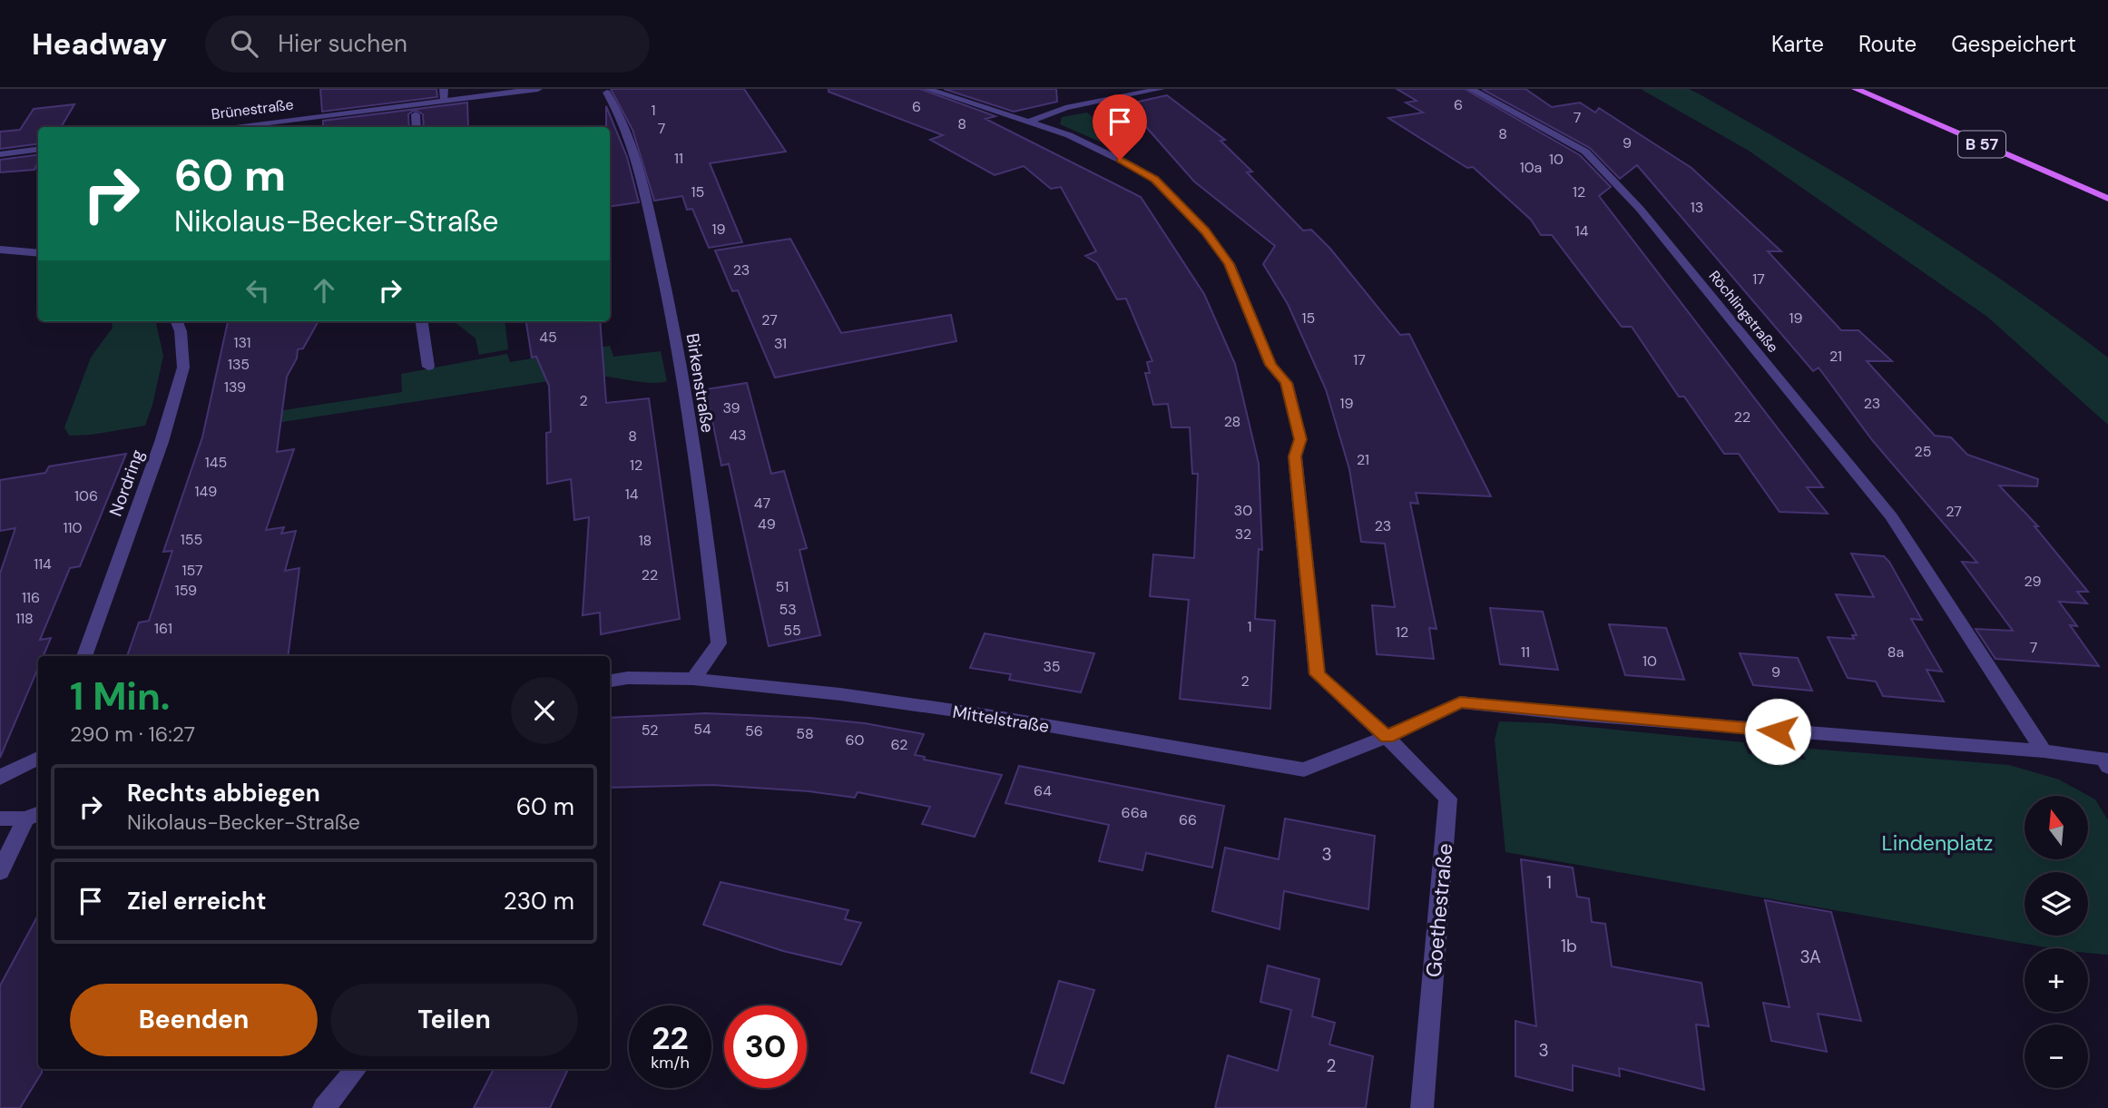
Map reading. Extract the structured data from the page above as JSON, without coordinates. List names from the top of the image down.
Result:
{
  "streets": {
    "main road": ["B 57"],
    "street": [
      "Brünestraße",
      "Röchlingstraße",
      "Birkenstraße",
      "Nordring",
      "Mittelstraße",
      "Goethestraße"
    ]
  },
  "crossings": [
    ["Birkenstraße", "Mittelstraße"],
    ["Mittelstraße", "Goethestraße"]
  ],
  "parks": ["Lindenplatz"],
  "house_numbers": [
    "6",
    "6",
    "1",
    "7",
    "8",
    "7",
    "8",
    "9",
    "11",
    "10",
    "10a",
    "15",
    "12",
    "13",
    "19",
    "14",
    "23",
    "17",
    "15",
    "19",
    "27",
    "45",
    "131",
    "31",
    "21",
    "17",
    "135",
    "139",
    "2",
    "19",
    "23",
    "39",
    "22",
    "28",
    "43",
    "8",
    "25",
    "21",
    "145",
    "12",
    "149",
    "14",
    "106",
    "47",
    "30",
    "27",
    "49",
    "23",
    "110",
    "32",
    "155",
    "18",
    "114",
    "157",
    "22",
    "29",
    "51",
    "159",
    "116",
    "53",
    "118",
    "1",
    "161",
    "55",
    "12",
    "7",
    "11",
    "8a",
    "10",
    "35",
    "9",
    "2",
    "54",
    "52",
    "56",
    "58",
    "60",
    "62",
    "64",
    "66a",
    "66",
    "3",
    "1",
    "1b",
    "3A",
    "3",
    "2"
  ],
  "north": "top",
  "page": {
    "header": "Headway",
    "search": "Hier suchen",
    "nav": ["Karte", "Route", "Gespeichert"],
    "turn": ["60 m", "Nikolaus-Becker-Straße"],
    "heading": ["1 Min.", "290 m · 16:27"],
    "list": [
      {
        "name": "Rechts abbiegen",
        "note": "Nikolaus-Becker-Straße",
        "value": "60 m"
      },
      {
        "name": "Ziel erreicht",
        "value": "230 m"
      }
    ],
    "map_buttons": ["+", "−"],
    "buttons": ["Beenden", "Teilen"],
    "speed": "22 km/h",
    "limit": "30"
  }
}
